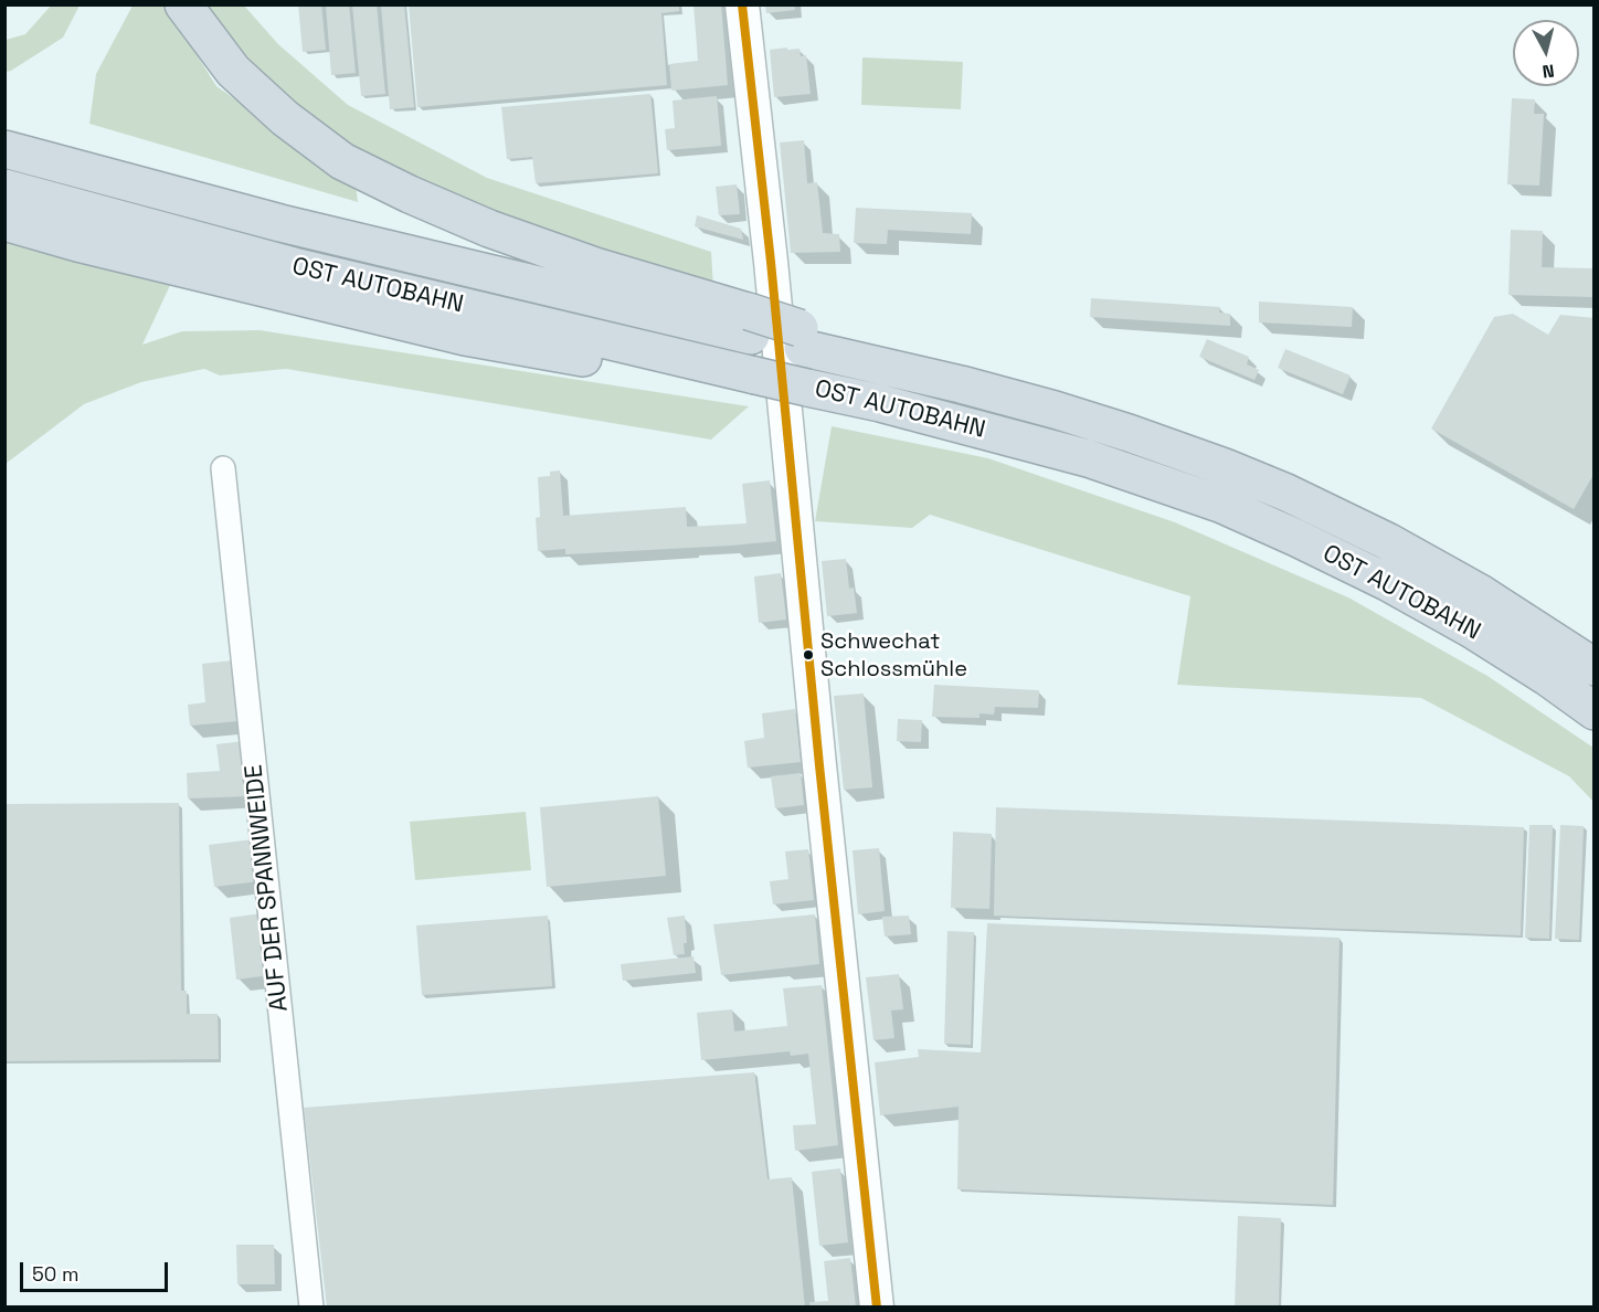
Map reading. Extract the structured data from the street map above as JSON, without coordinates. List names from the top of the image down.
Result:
{
  "streets": {
    "highway": ["OST AUTOBAHN"],
    "street": ["AUF DER SPANNWEIDE"]
  },
  "places": ["Schwechat Schlossmühle"],
  "scale_bar": "50 m",
  "north": "bottom"
}
